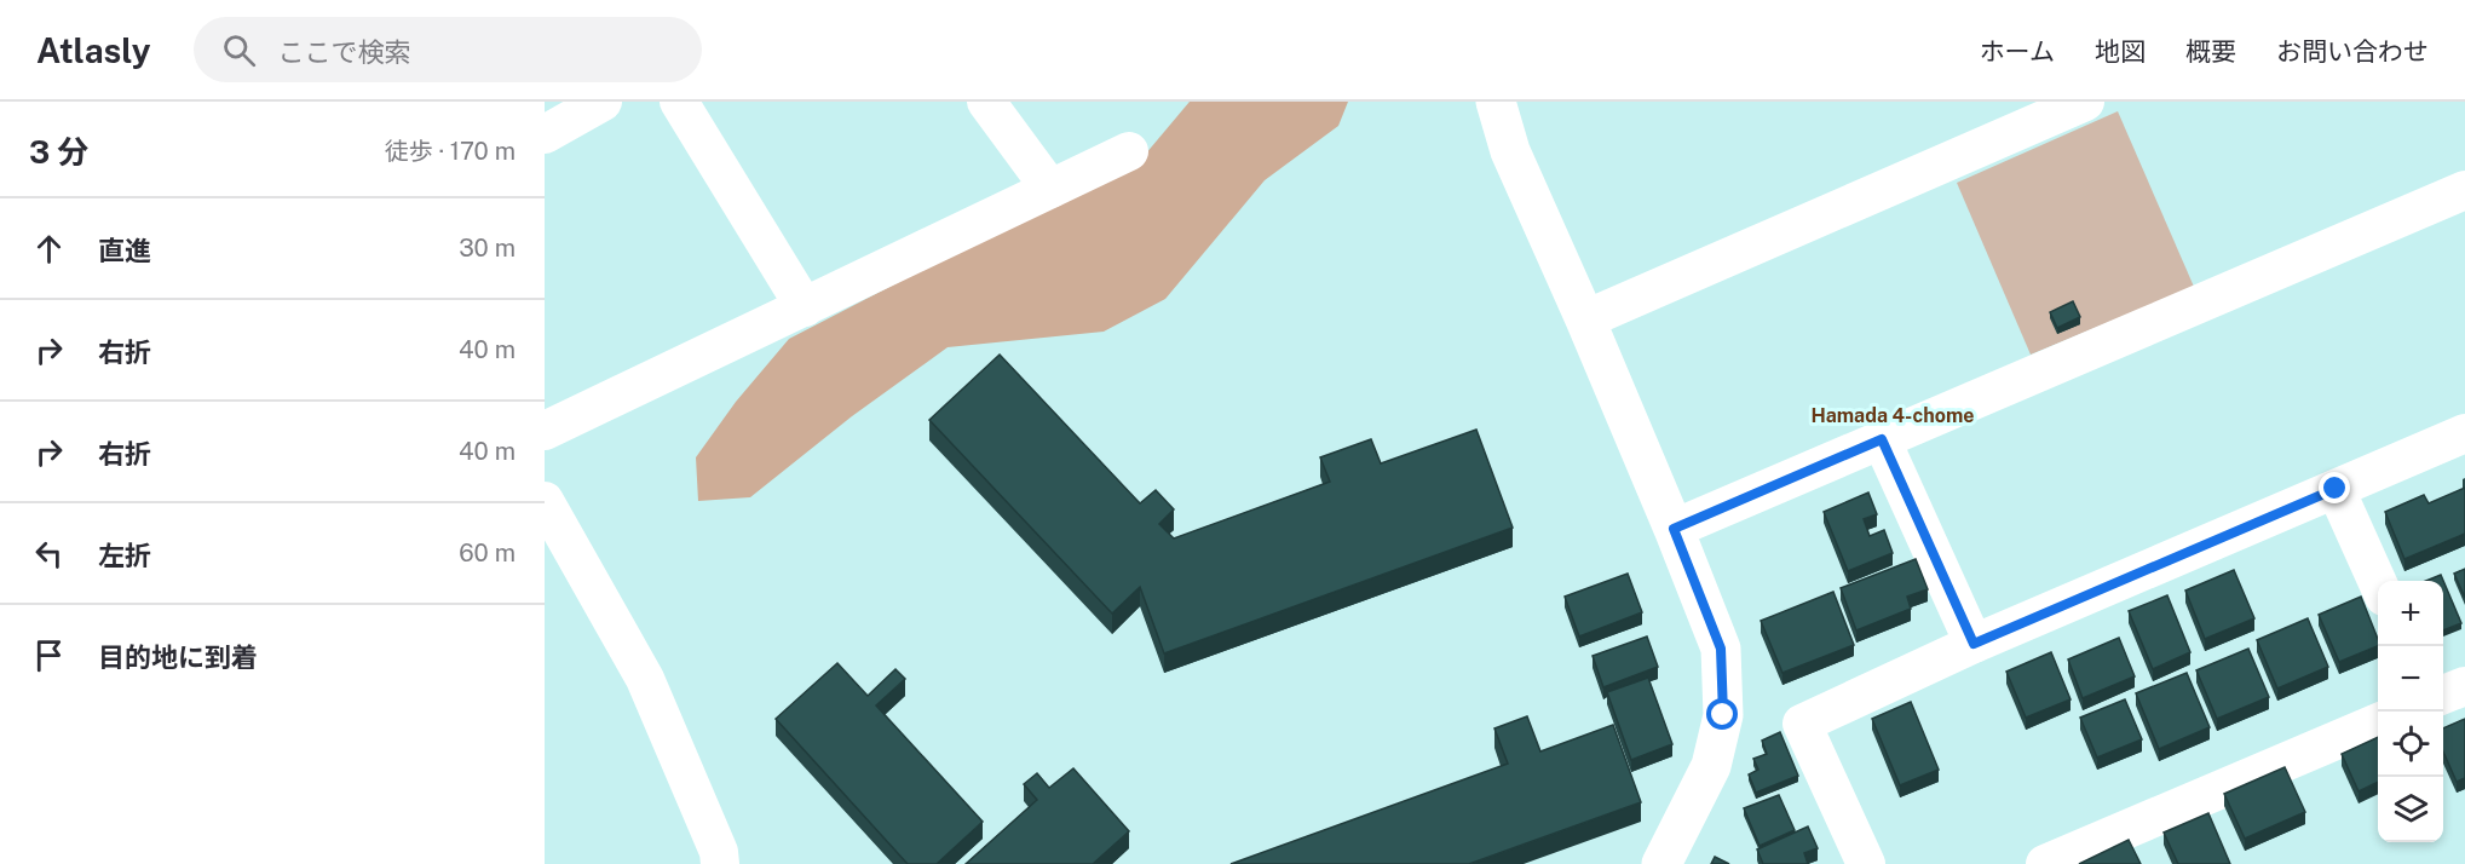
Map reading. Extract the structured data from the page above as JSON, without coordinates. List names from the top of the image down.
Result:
{
  "districts": ["Hamada 4-chome"],
  "page": {
    "header": "Atlasly",
    "search": "ここで検索",
    "nav": [
      "ホーム",
      "地図",
      "概要",
      "お問い合わせ"
    ],
    "heading": ["3 分", "徒歩 · 170 m"],
    "list": [
      ["直進", "30 m"],
      ["右折", "40 m"],
      ["右折", "40 m"],
      ["左折", "60 m"],
      "目的地に到着"
    ],
    "map_buttons": ["+", "−"]
  }
}
